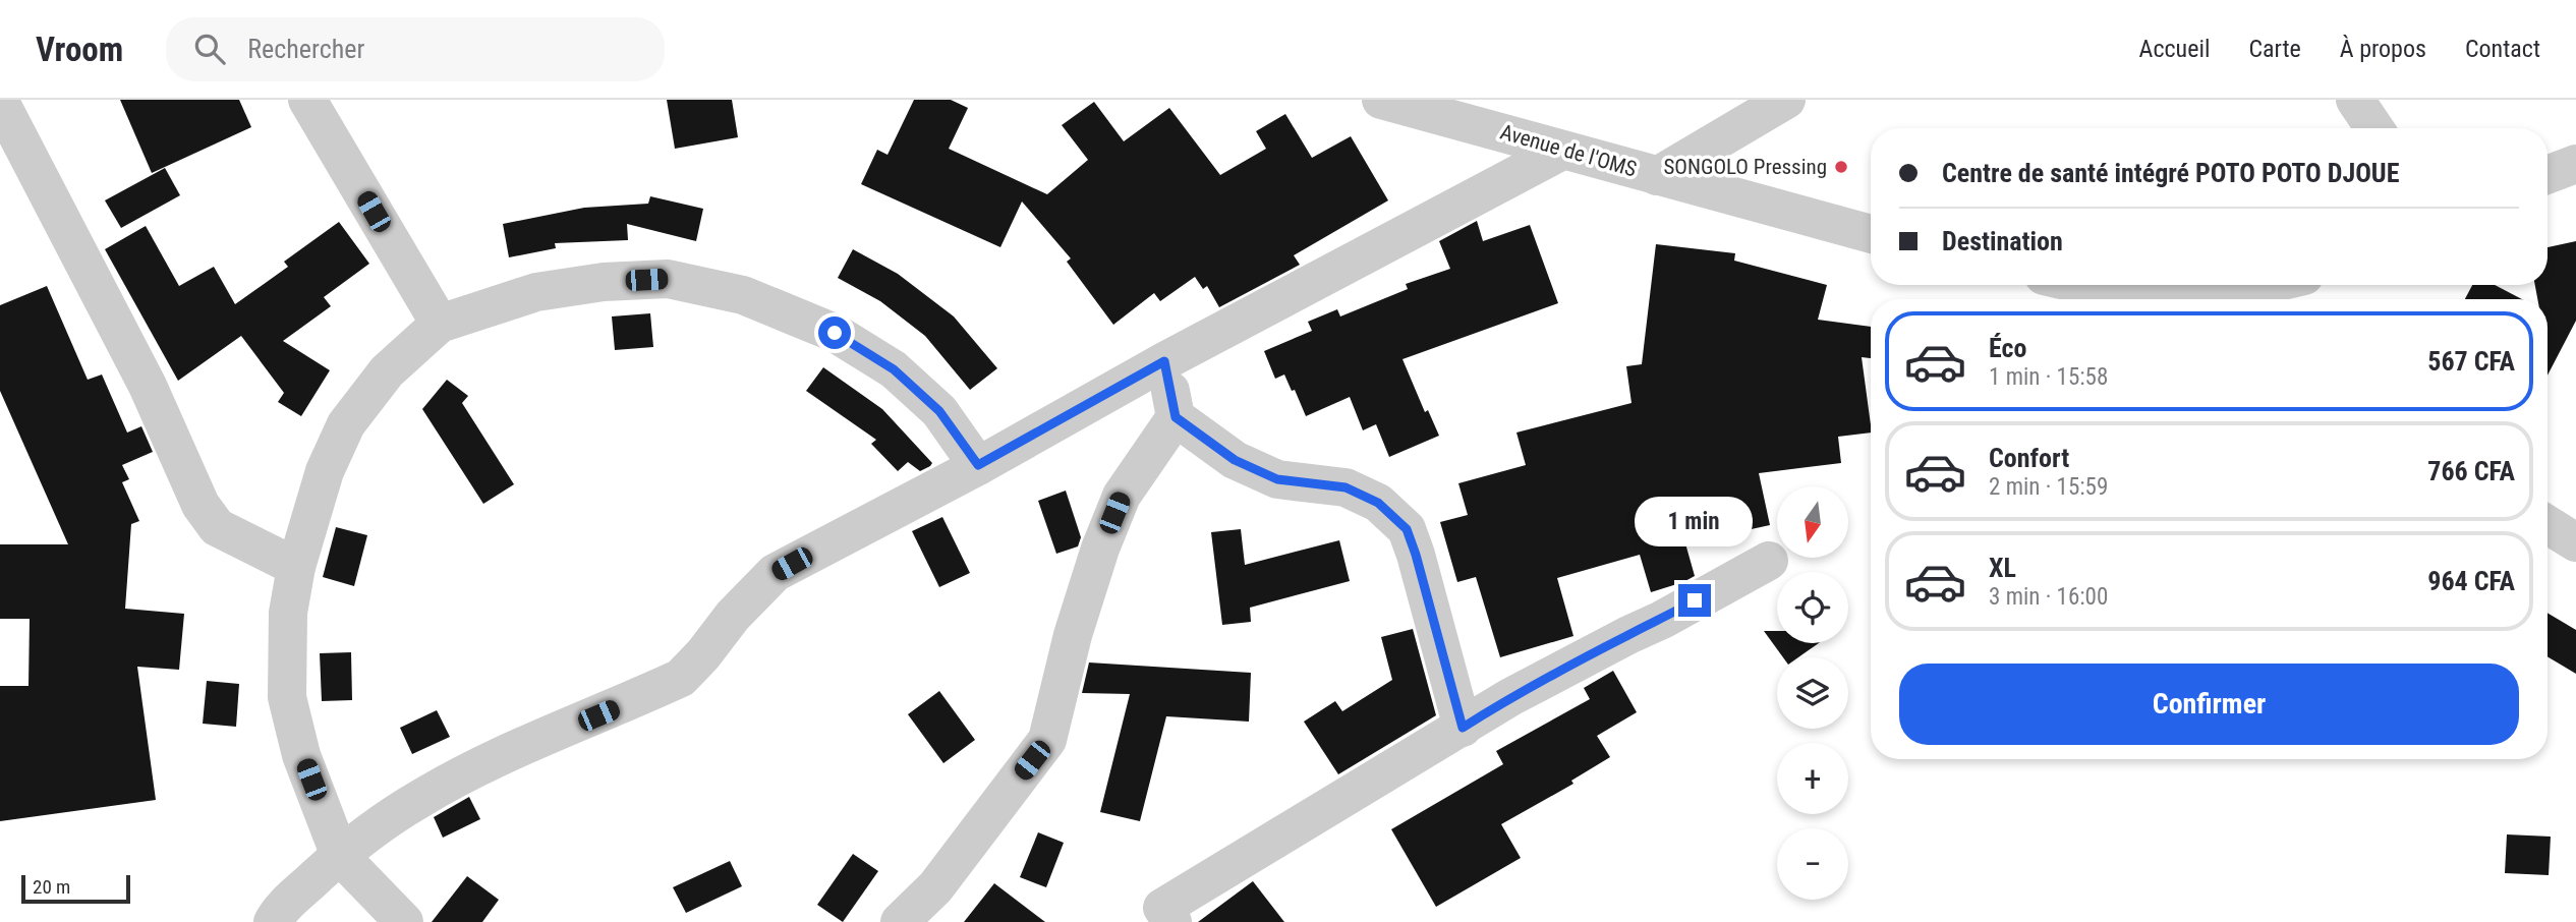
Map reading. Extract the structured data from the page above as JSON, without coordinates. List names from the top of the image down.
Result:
{
  "streets": {
    "street": ["Avenue de l'OMS"]
  },
  "places": ["SONGOLO Pressing"],
  "scale_bar": "20 m",
  "north": "bottom",
  "page": {
    "header": "Vroom",
    "search": "Rechercher",
    "nav": [
      "Accueil",
      "Carte",
      "À propos",
      "Contact"
    ],
    "banner": ["Centre de santé intégré POTO POTO DJOUE", "Destination"],
    "list": [
      {
        "name": "Éco",
        "note": "1 min · 15:58",
        "value": "567 CFA"
      },
      {
        "name": "Confort",
        "note": "2 min · 15:59",
        "value": "766 CFA"
      },
      {
        "name": "XL",
        "note": "3 min · 16:00",
        "value": "964 CFA"
      }
    ],
    "map_buttons": ["+", "−"],
    "bubble": "1 min",
    "buttons": "Confirmer",
    "scale": "20 m"
  }
}
